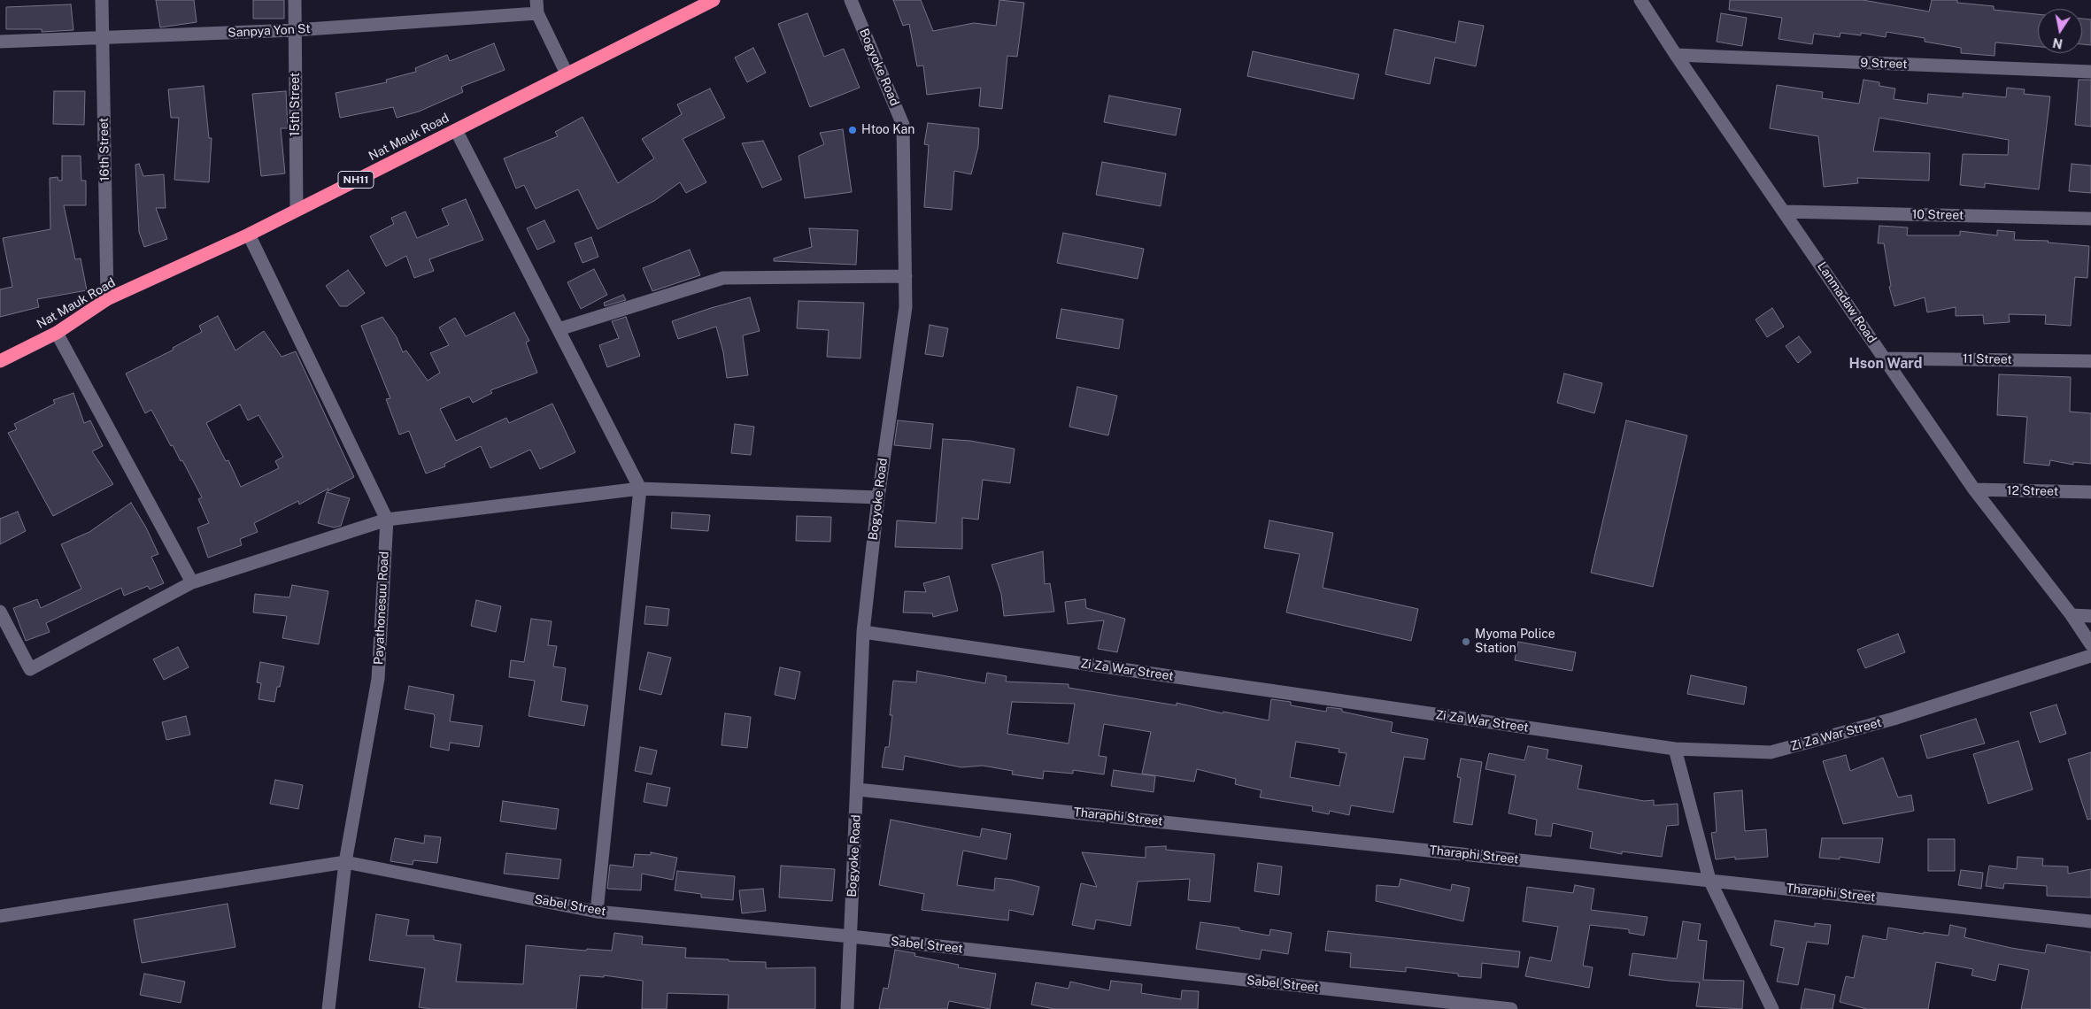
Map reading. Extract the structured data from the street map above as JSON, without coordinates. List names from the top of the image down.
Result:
{
  "streets": {
    "highway": ["Nat Mauk Road", "NH11"],
    "street": [
      "Sanpya Yon St",
      "9 Street",
      "Bogyoke Road",
      "15th Street",
      "16th Street",
      "10 Street",
      "Lanmadaw Road",
      "11 Street",
      "12 Street",
      "Payathonesuu Road",
      "Zi Za War Street",
      "Tharaphi Street",
      "Sabel Street"
    ]
  },
  "crossings": [
    ["Sanpya Yon St", "15th Street"],
    ["Sanpya Yon St", "16th Street"],
    ["9 Street", "Lanmadaw Road"],
    ["Bogyoke Road", "Zi Za War Street"],
    ["Bogyoke Road", "Tharaphi Street"],
    ["Bogyoke Road", "Sabel Street"],
    ["15th Street", "Nat Mauk Road"],
    ["Nat Mauk Road", "16th Street"],
    ["Nat Mauk Road", "Payathonesuu Road"],
    ["10 Street", "Lanmadaw Road"],
    ["Lanmadaw Road", "11 Street"],
    ["Lanmadaw Road", "12 Street"],
    ["Payathonesuu Road", "Sabel Street"]
  ],
  "districts": ["Hson Ward"],
  "places": ["Htoo Kan", "Myoma Police Station"],
  "north": "bottom"
}
